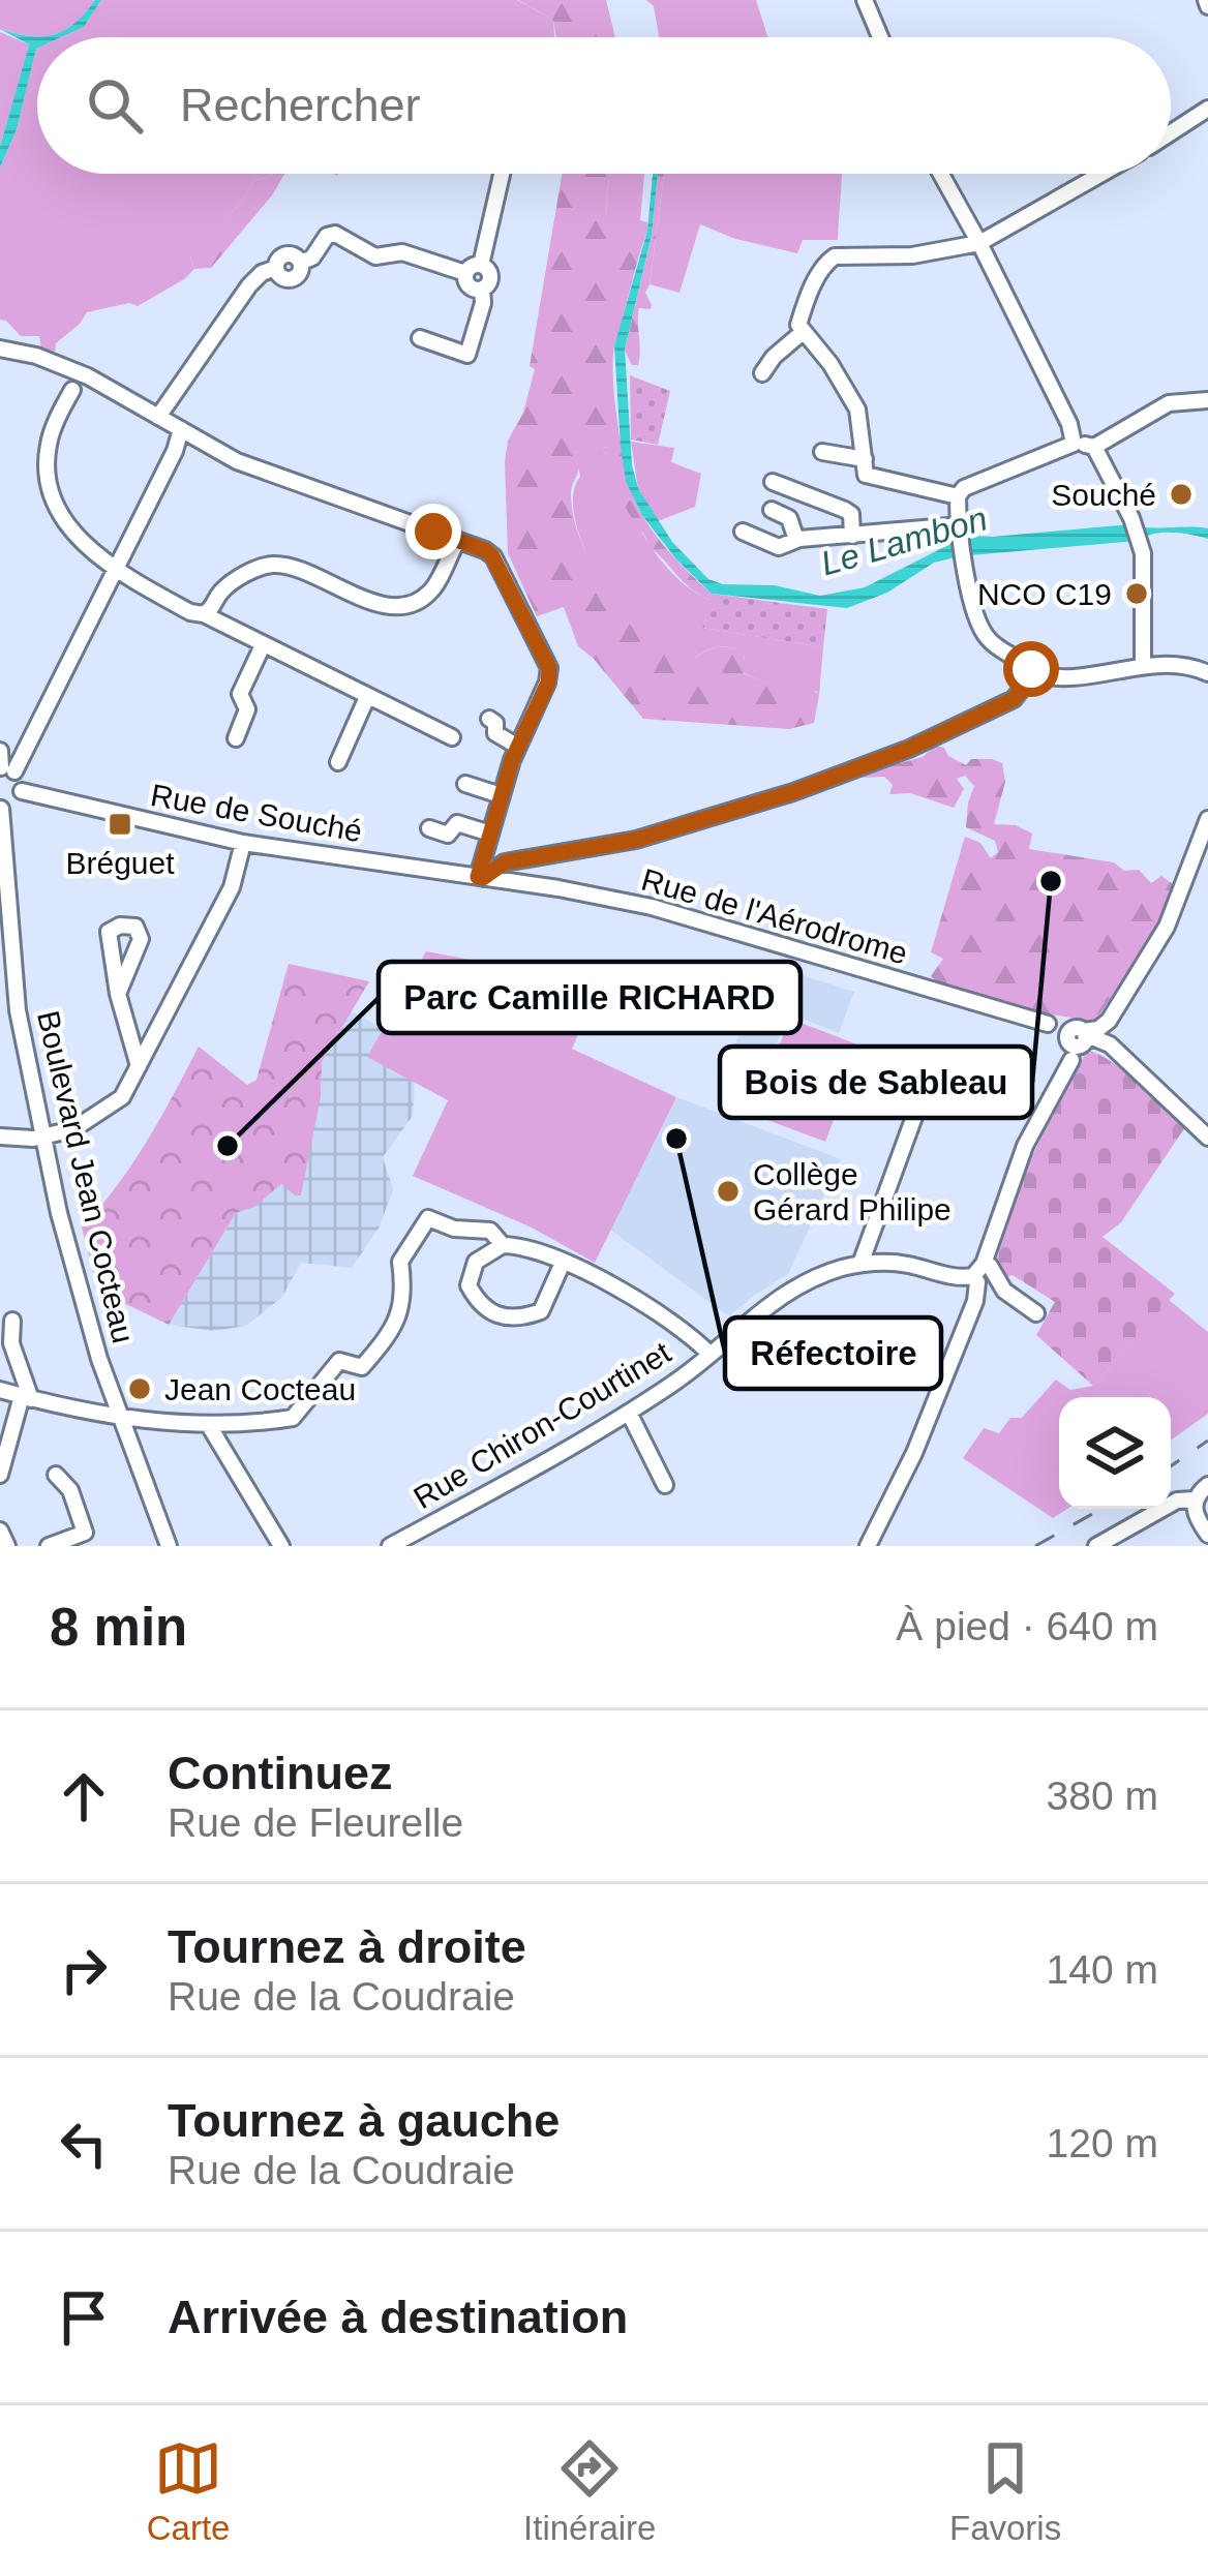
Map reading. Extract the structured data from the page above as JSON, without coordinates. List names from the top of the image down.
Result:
{
  "streets": {
    "street": [
      "Rue de Souché",
      "Rue de l'Aérodrome",
      "Boulevard Jean Cocteau",
      "Rue Chiron-Courtinet"
    ]
  },
  "crossings": [
    ["Rue de Souché", "Rue de l'Aérodrome"]
  ],
  "water": ["Le Lambon"],
  "places": {
    "other": [
      "Souché",
      "NCO C19",
      "Bois de Sableau",
      "Réfectoire",
      "Parc Camille RICHARD",
      "Collège Gérard Philipe",
      "Jean Cocteau"
    ],
    "transit": ["Bréguet"]
  },
  "page": {
    "search": "Rechercher",
    "heading": ["8 min", "À pied · 640 m"],
    "list": [
      ["Continuez", "Rue de Fleurelle", "380 m"],
      ["Tournez à droite", "Rue de la Coudraie", "140 m"],
      ["Tournez à gauche", "Rue de la Coudraie", "120 m"],
      "Arrivée à destination"
    ],
    "nav": ["Carte", "Itinéraire", "Favoris"]
  }
}
